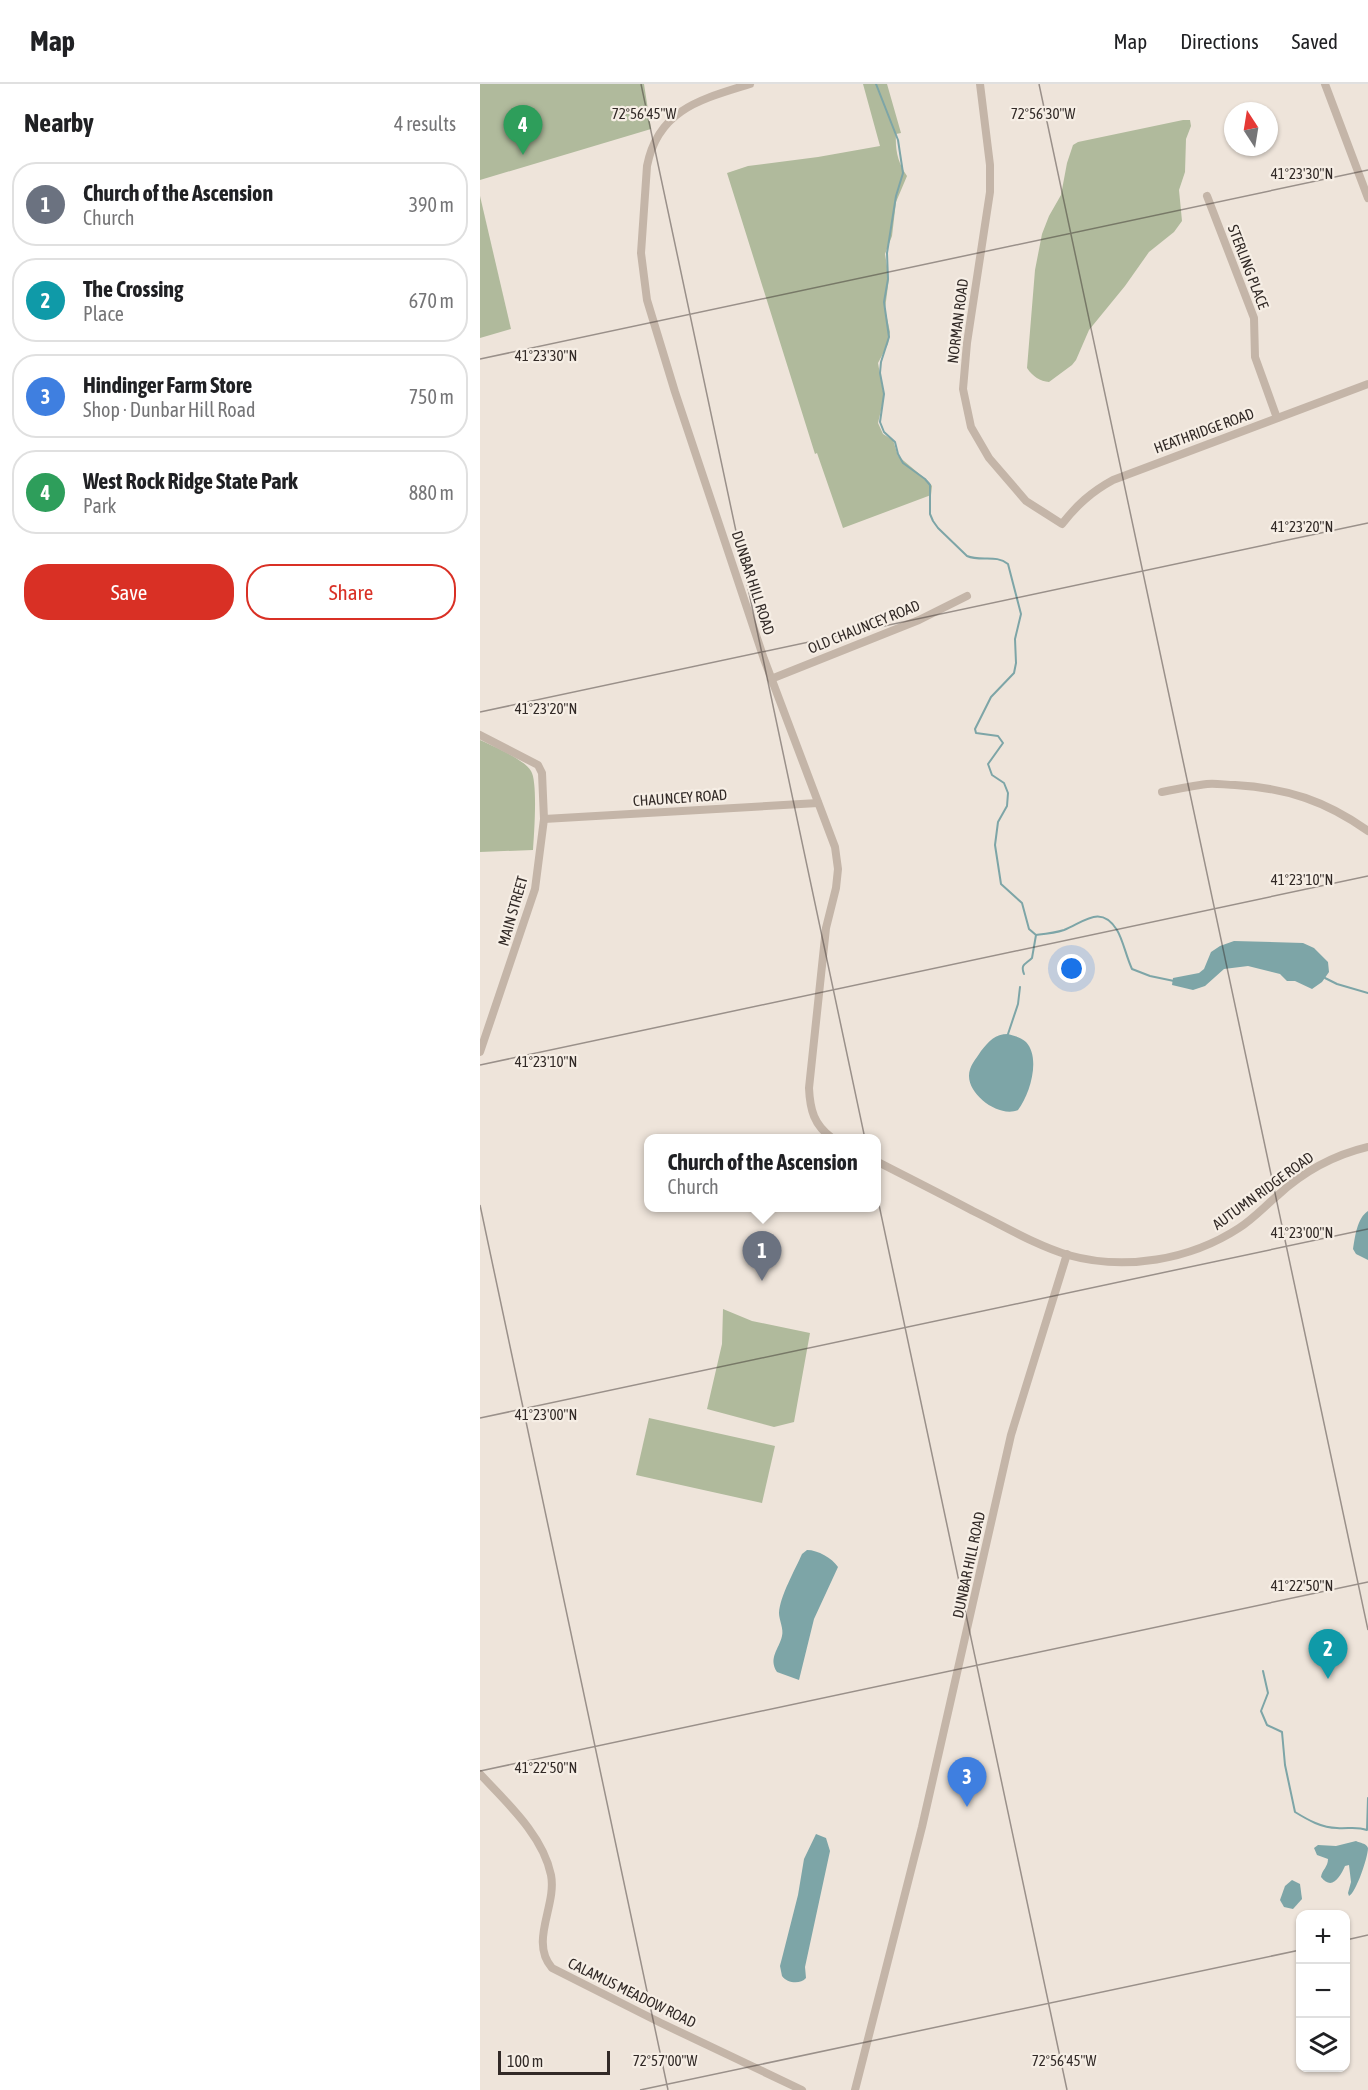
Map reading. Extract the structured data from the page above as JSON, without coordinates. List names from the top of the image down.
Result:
{
  "streets": {
    "street": [
      "STERLING PLACE",
      "NORMAN ROAD",
      "HEATHRIDGE ROAD",
      "DUNBAR HILL ROAD",
      "OLD CHAUNCEY ROAD",
      "CHAUNCEY ROAD",
      "MAIN STREET",
      "AUTUMN RIDGE ROAD",
      "CALAMUS MEADOW ROAD"
    ]
  },
  "crossings": [
    ["STERLING PLACE", "HEATHRIDGE ROAD"],
    ["NORMAN ROAD", "HEATHRIDGE ROAD"],
    ["DUNBAR HILL ROAD", "OLD CHAUNCEY ROAD"],
    ["DUNBAR HILL ROAD", "CHAUNCEY ROAD"],
    ["DUNBAR HILL ROAD", "AUTUMN RIDGE ROAD"],
    ["CHAUNCEY ROAD", "MAIN STREET"]
  ],
  "scale_bar": "100 m",
  "north": "top",
  "page": {
    "header": "Map",
    "nav": ["Map", "Directions", "Saved"],
    "heading": ["Nearby", "4 results"],
    "pins": [
      "4",
      "1",
      "2",
      "3"
    ],
    "list": [
      {
        "mark": "1",
        "name": "Church of the Ascension",
        "note": "Church",
        "value": "390 m"
      },
      {
        "mark": "2",
        "name": "The Crossing",
        "note": "Place",
        "value": "670 m"
      },
      {
        "mark": "3",
        "name": "Hindinger Farm Store",
        "note": "Shop · Dunbar Hill Road",
        "value": "750 m"
      },
      {
        "mark": "4",
        "name": "West Rock Ridge State Park",
        "note": "Park",
        "value": "880 m"
      }
    ],
    "buttons": ["Save", "Share"],
    "popup": ["Church of the Ascension", "Church"],
    "map_buttons": ["+", "−"],
    "scale": "100 m"
  },
  "coordinates": [
    "72°56'45\"W",
    "72°56'30\"W",
    "41°23'30\"N",
    "41°23'20\"N",
    "41°23'10\"N",
    "41°23'00\"N",
    "41°22'50\"N",
    "72°57'00\"W"
  ]
}
